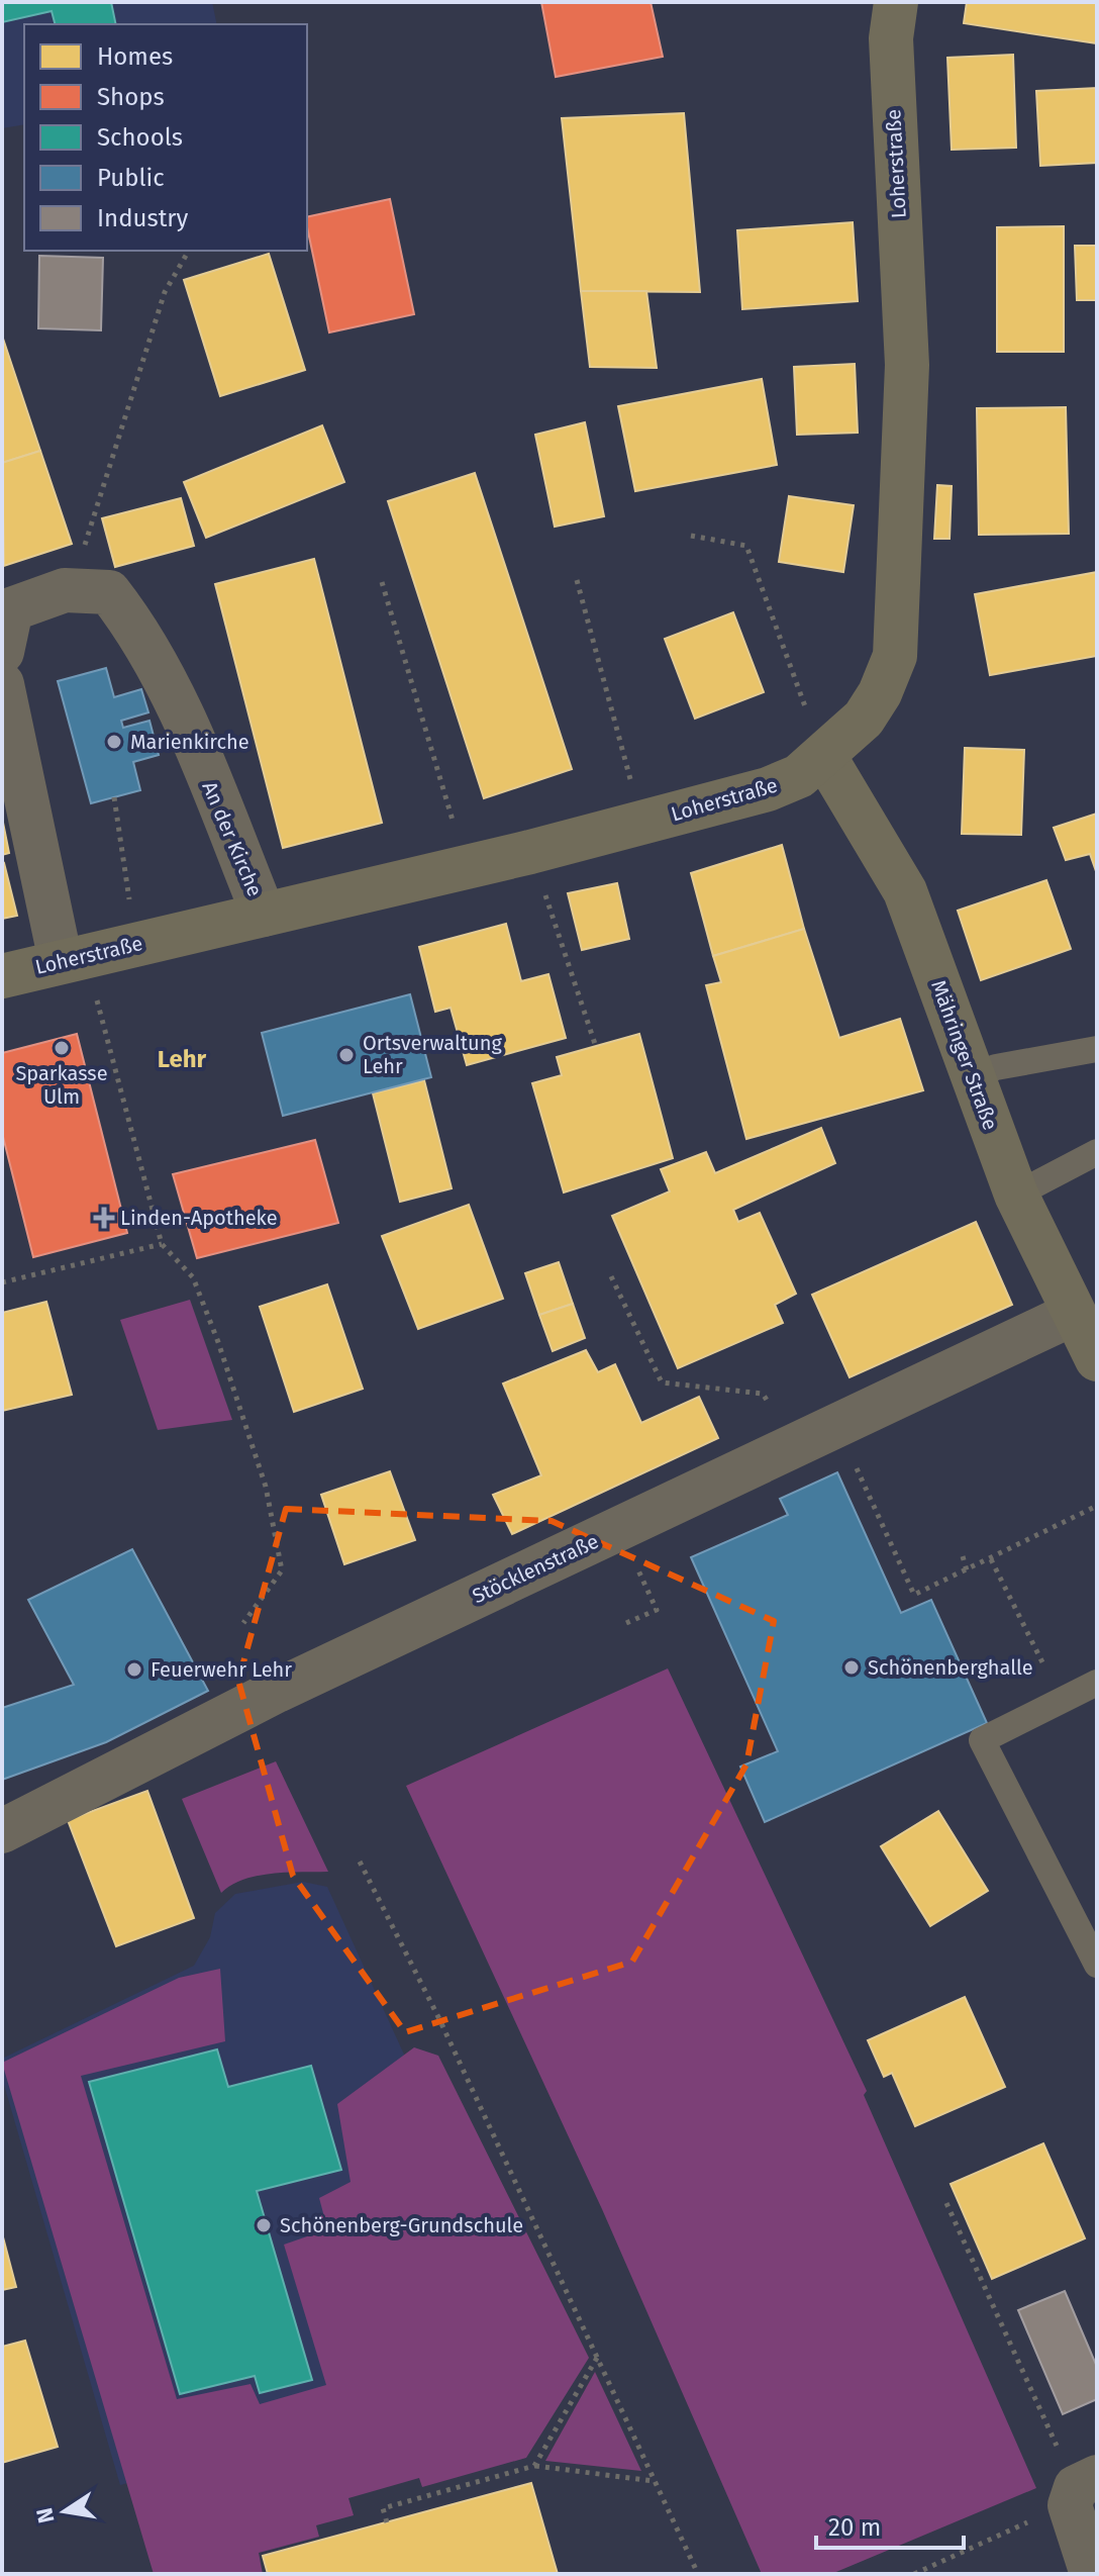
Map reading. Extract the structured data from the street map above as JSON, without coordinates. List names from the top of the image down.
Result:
{
  "streets": {
    "street": [
      "Loherstraße",
      "An der Kirche",
      "Mähringer Straße",
      "Stöcklenstraße"
    ]
  },
  "crossings": [
    ["Loherstraße", "An der Kirche"],
    ["Loherstraße", "Mähringer Straße"],
    ["Mähringer Straße", "Stöcklenstraße"]
  ],
  "districts": ["Lehr"],
  "places": {
    "other": [
      "Marienkirche",
      "Sparkasse Ulm",
      "Ortsverwaltung Lehr",
      "Schönenberghalle",
      "Feuerwehr Lehr",
      "Schönenberg-Grundschule"
    ],
    "health": ["Linden-Apotheke"]
  },
  "legend": [
    "Homes",
    "Shops",
    "Schools",
    "Public",
    "Industry"
  ],
  "scale_bar": "20 m",
  "north": "left"
}
